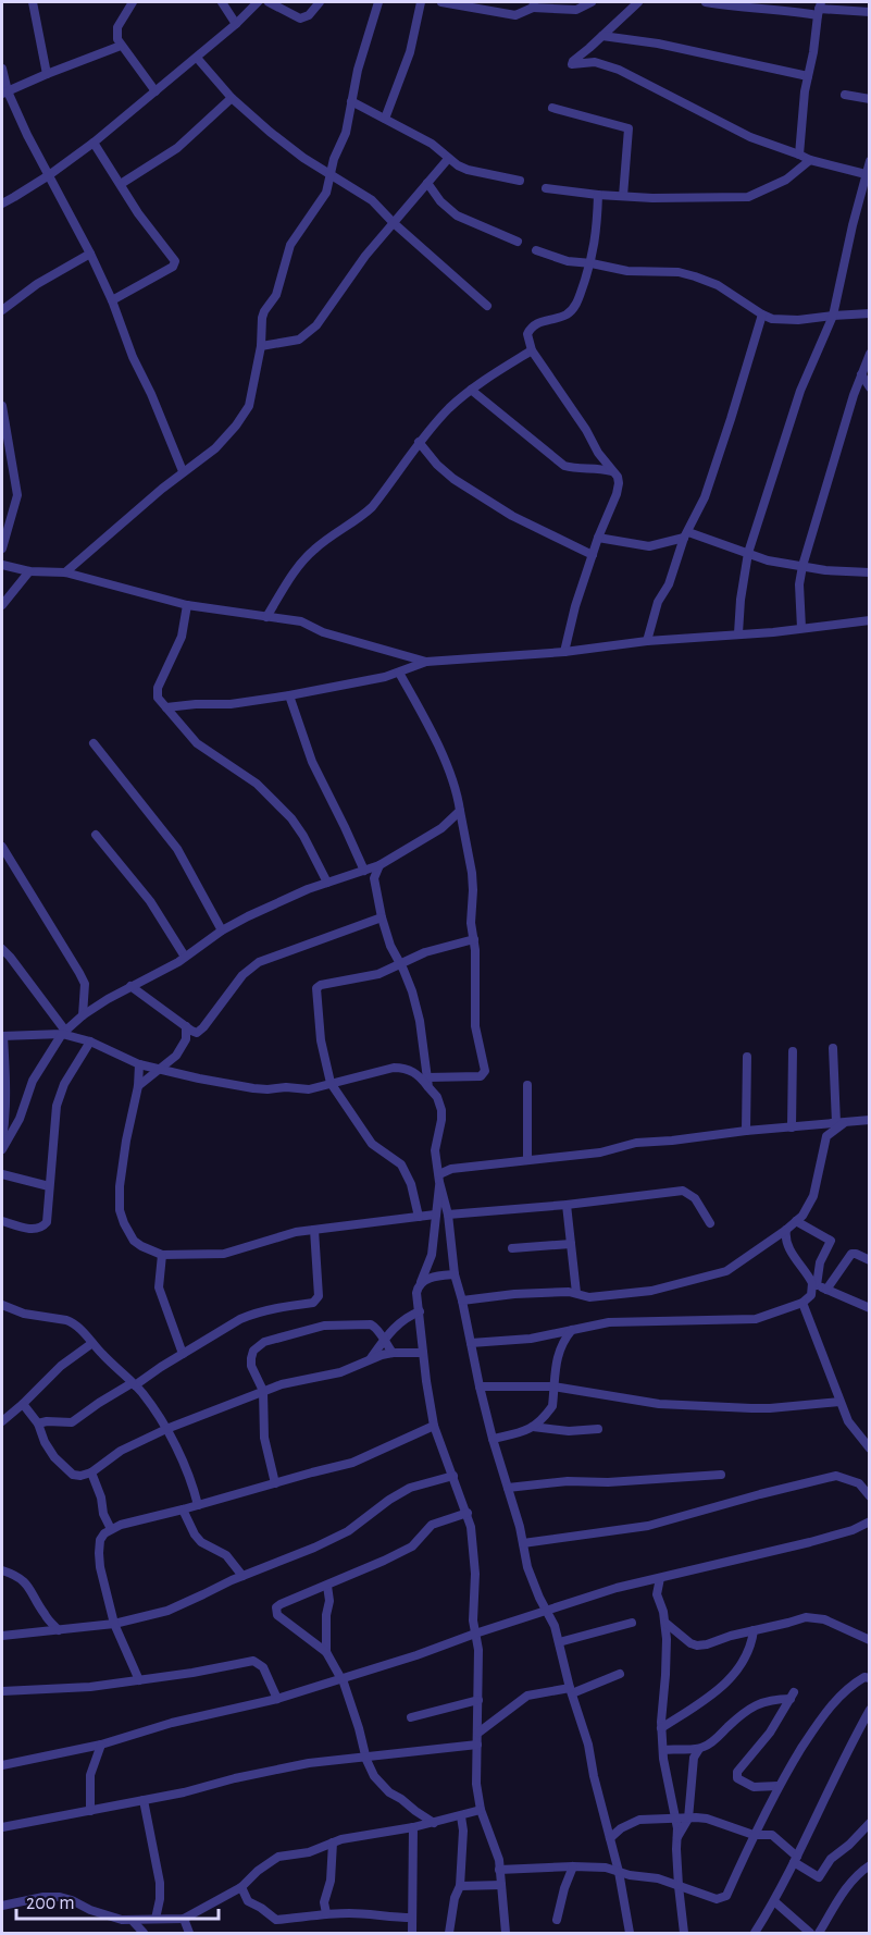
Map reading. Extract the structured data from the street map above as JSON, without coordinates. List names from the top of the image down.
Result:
{
  "scale_bar": "200 m"
}
